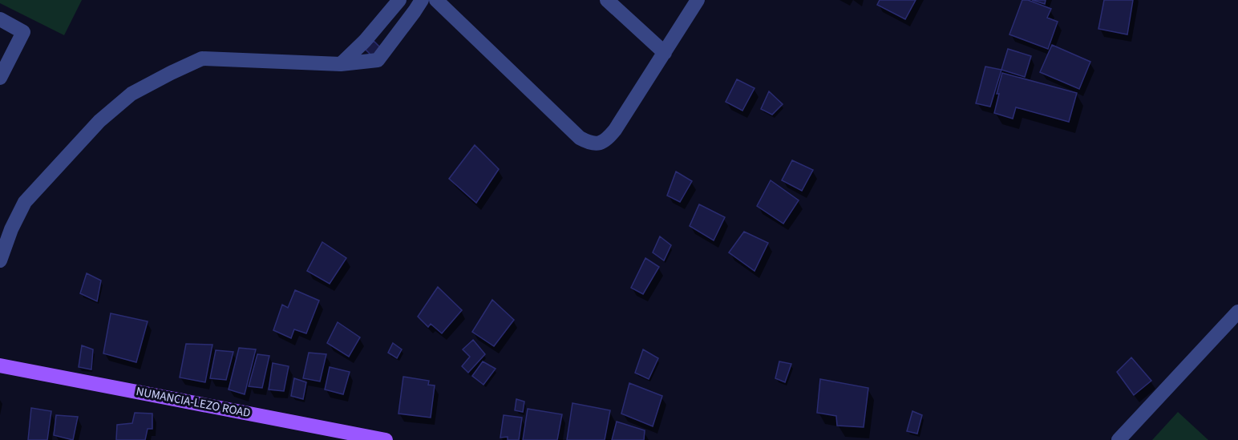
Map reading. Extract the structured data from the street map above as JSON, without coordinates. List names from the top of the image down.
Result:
{
  "streets": {
    "main road": ["NUMANCIA-LEZO ROAD"]
  }
}
